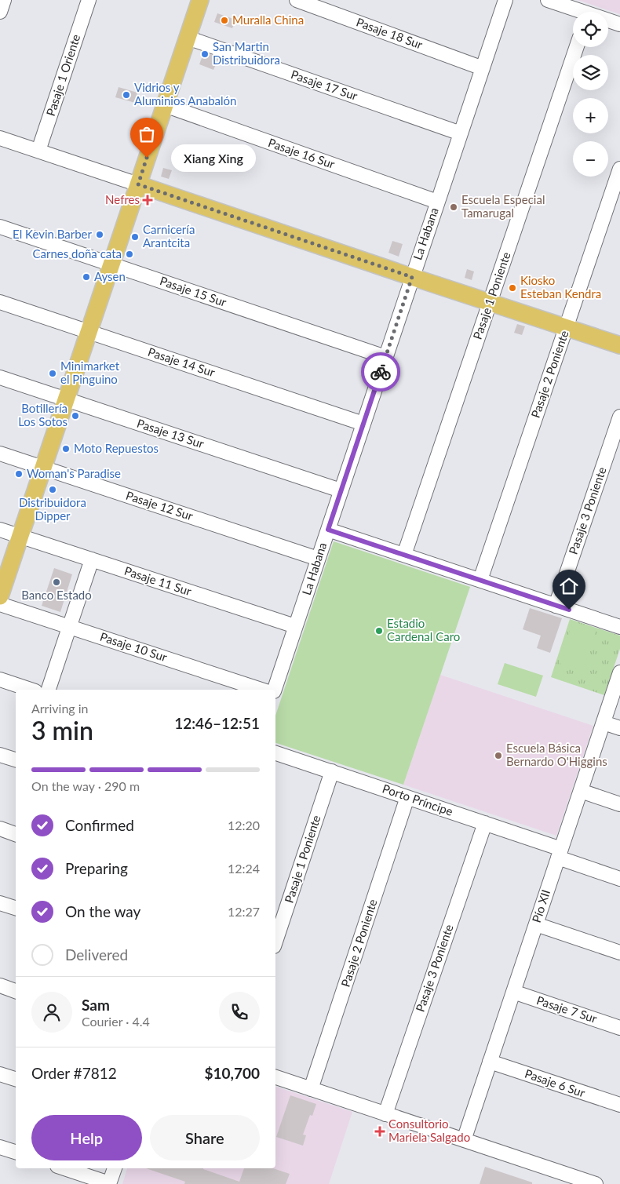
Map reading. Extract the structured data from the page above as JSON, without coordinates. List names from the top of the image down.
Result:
{
  "streets": {
    "street": [
      "Pasaje 18 Sur",
      "Pasaje 1 Oriente",
      "Pasaje 17 Sur",
      "Pasaje 16 Sur",
      "La Habana",
      "Pasaje 15 Sur",
      "Pasaje 1 Poniente",
      "Pasaje 14 Sur",
      "Pasaje 2 Poniente",
      "Pasaje 13 Sur",
      "Pasaje 12 Sur",
      "Pasaje 3 Poniente",
      "Pasaje 11 Sur",
      "Pasaje 10 Sur",
      "Porto Príncipe",
      "Pío XII",
      "Pasaje 7 Sur",
      "Pasaje 6 Sur"
    ]
  },
  "crossings": [
    ["Pasaje 18 Sur", "La Habana"],
    ["Pasaje 17 Sur", "La Habana"],
    ["Pasaje 16 Sur", "La Habana"],
    ["La Habana", "Pasaje 15 Sur"],
    ["La Habana", "Pasaje 14 Sur"],
    ["La Habana", "Pasaje 13 Sur"],
    ["La Habana", "Pasaje 12 Sur"],
    ["La Habana", "Pasaje 11 Sur"],
    ["Pasaje 1 Poniente", "Porto Príncipe"],
    ["Pasaje 2 Poniente", "Porto Príncipe"],
    ["Pasaje 3 Poniente", "Porto Príncipe"],
    ["Porto Príncipe", "Pío XII"],
    ["Pío XII", "Pasaje 7 Sur"],
    ["Pío XII", "Pasaje 6 Sur"]
  ],
  "places": {
    "other": [
      "Muralla China",
      "San Martin Distribuidora",
      "Vidrios y Aluminios Anabalón",
      "Xiang Xing",
      "Escuela Especial Tamarugal",
      "El Kevin Barber",
      "Carnicería Arantcita",
      "Carnes doña cata",
      "Aysen",
      "Kiosko Esteban Kendra",
      "Minimarket el Pinguino",
      "Botillería Los Sotos",
      "Moto Repuestos",
      "Woman's Paradise",
      "Distribuidora Dipper",
      "Banco Estado",
      "Estadio Cardenal Caro",
      "Escuela Básica Bernardo O'Higgins"
    ],
    "health": ["Nefres", "Consultorio Mariela Salgado"]
  },
  "page": {
    "map_buttons": ["+", "−"],
    "bubble": "Xiang Xing",
    "heading": ["3 min", "Arriving in", "12:46–12:51"],
    "panel": [
      "Sam",
      "Courier · 4.4",
      "Order #7812",
      "$10,700"
    ],
    "bar": "On the way · 290 m",
    "list": [
      ["Confirmed", "12:20"],
      ["Preparing", "12:24"],
      ["On the way", "12:27"],
      "Delivered"
    ],
    "buttons": ["Help", "Share"]
  }
}
